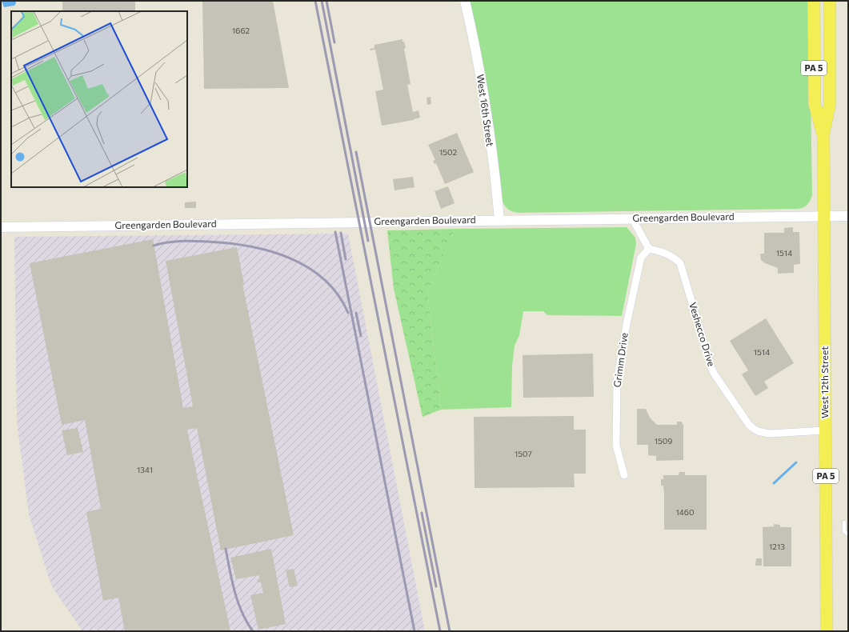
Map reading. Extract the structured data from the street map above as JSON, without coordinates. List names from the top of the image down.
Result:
{
  "streets": {
    "main road": ["PA 5", "West 12th Street"],
    "street": [
      "West 16th Street",
      "Greengarden Boulevard",
      "Veshecco Drive",
      "Grimm Drive"
    ]
  },
  "crossings": [
    ["West 16th Street", "Greengarden Boulevard"],
    ["Greengarden Boulevard", "West 12th Street"],
    ["Veshecco Drive", "Grimm Drive"],
    ["Veshecco Drive", "West 12th Street"]
  ],
  "house_numbers": [
    "1662",
    "1502",
    "1514",
    "1514",
    "1509",
    "1507",
    "1341",
    "1460",
    "1213"
  ]
}
